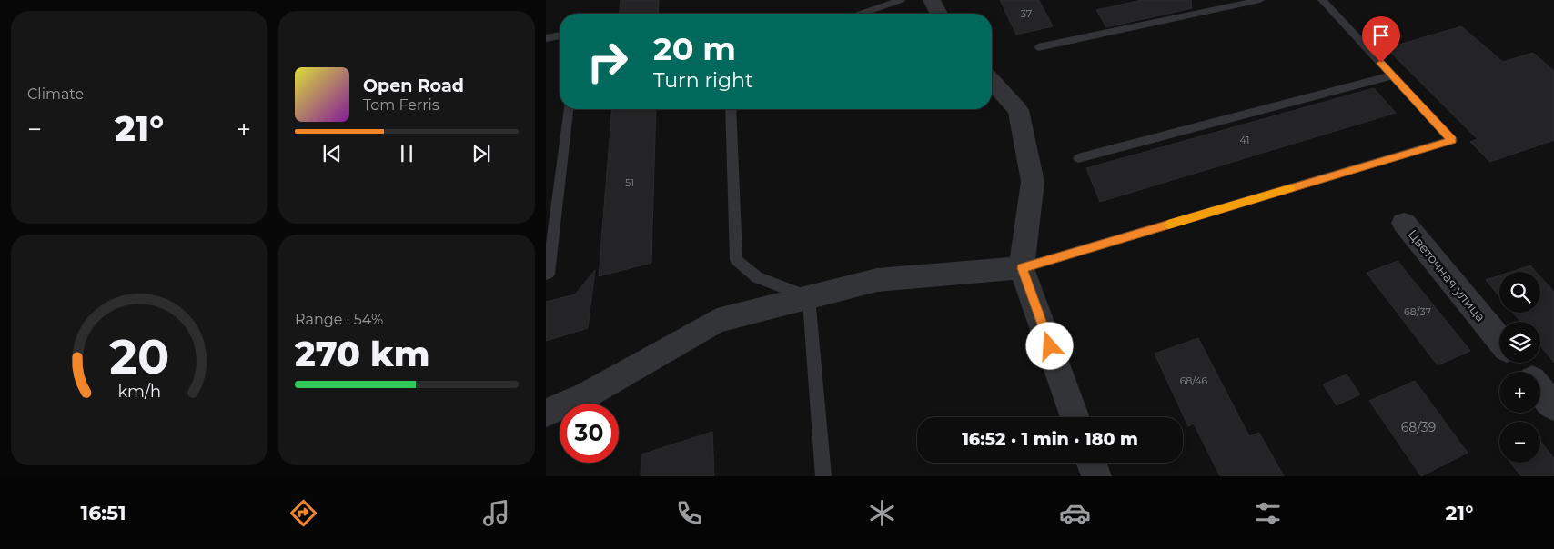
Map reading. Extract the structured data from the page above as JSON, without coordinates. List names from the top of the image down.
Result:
{
  "streets": {
    "street": ["Цветочная улица"]
  },
  "house_numbers": [
    "37",
    "41",
    "51",
    "68/37",
    "68/46",
    "68/39"
  ],
  "page": {
    "tile": [
      "Climate",
      ["Range · 54%", "270 km"]
    ],
    "turn": ["20 m", "Turn right"],
    "song": ["Open Road", "Tom Ferris"],
    "heat": ["−", "21°", "+"],
    "map_buttons": ["+", "−"],
    "limit": "30",
    "trip": "16:52 · 1 min · 180 m",
    "tabs": ["16:51", "21°"],
    "gauge": ["20", "km/h"]
  }
}
